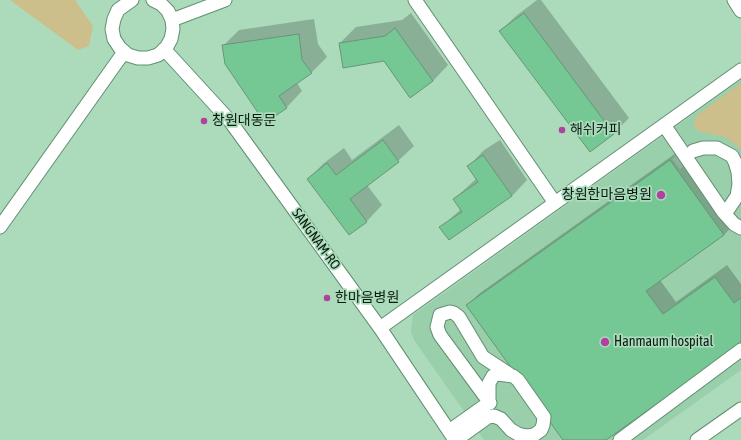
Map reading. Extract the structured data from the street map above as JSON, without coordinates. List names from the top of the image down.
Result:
{
  "streets": {
    "street": ["SANGNAM-RO"]
  },
  "places": [
    "창원대동문",
    "해쉬커피",
    "창원한마음병원",
    "한마음병원",
    "Hanmaum hospital"
  ]
}
